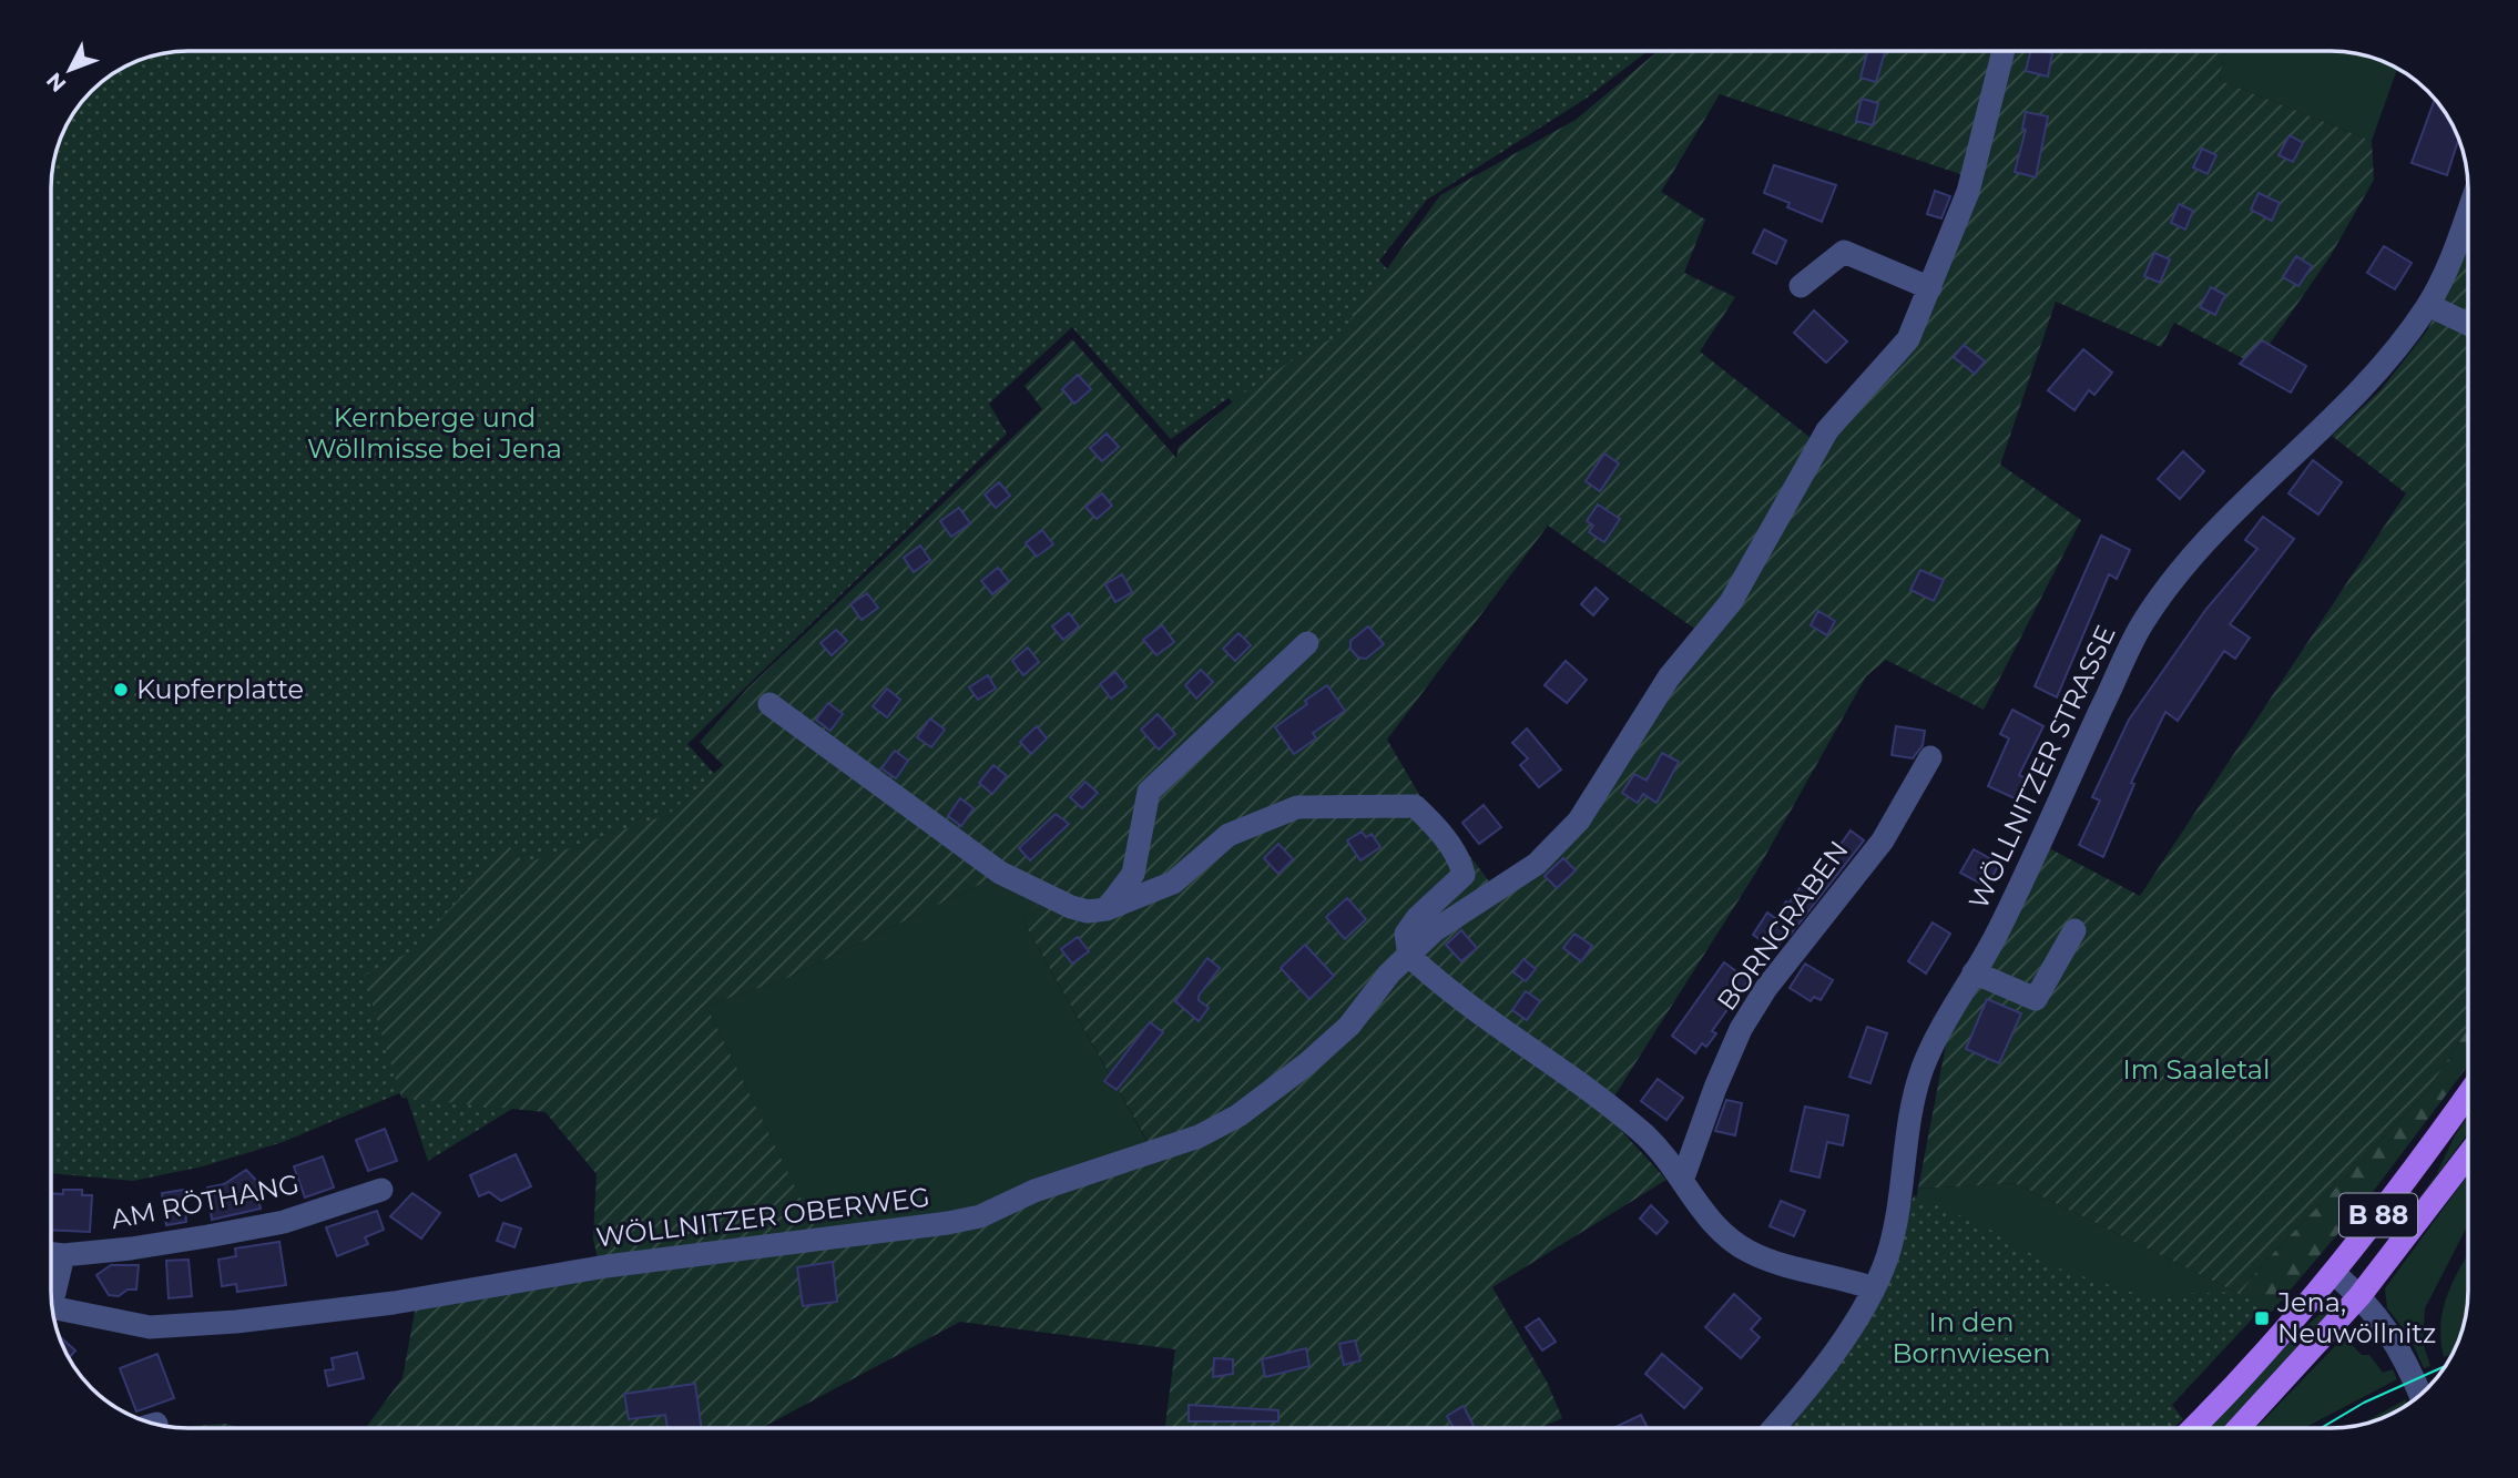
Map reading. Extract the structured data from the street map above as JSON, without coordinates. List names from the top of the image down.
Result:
{
  "streets": {
    "main road": ["B 88"],
    "street": [
      "WÖLLNITZER STRASSE",
      "BORNGRABEN",
      "AM RÖTHANG",
      "WÖLLNITZER OBERWEG"
    ]
  },
  "parks": ["Kernberge und Wöllmisse bei Jena", "Im Saaletal", "In den Bornwiesen"],
  "places": {
    "other": ["Kupferplatte"],
    "transit": ["Jena, Neuwöllnitz"]
  },
  "north": "bottom left"
}
